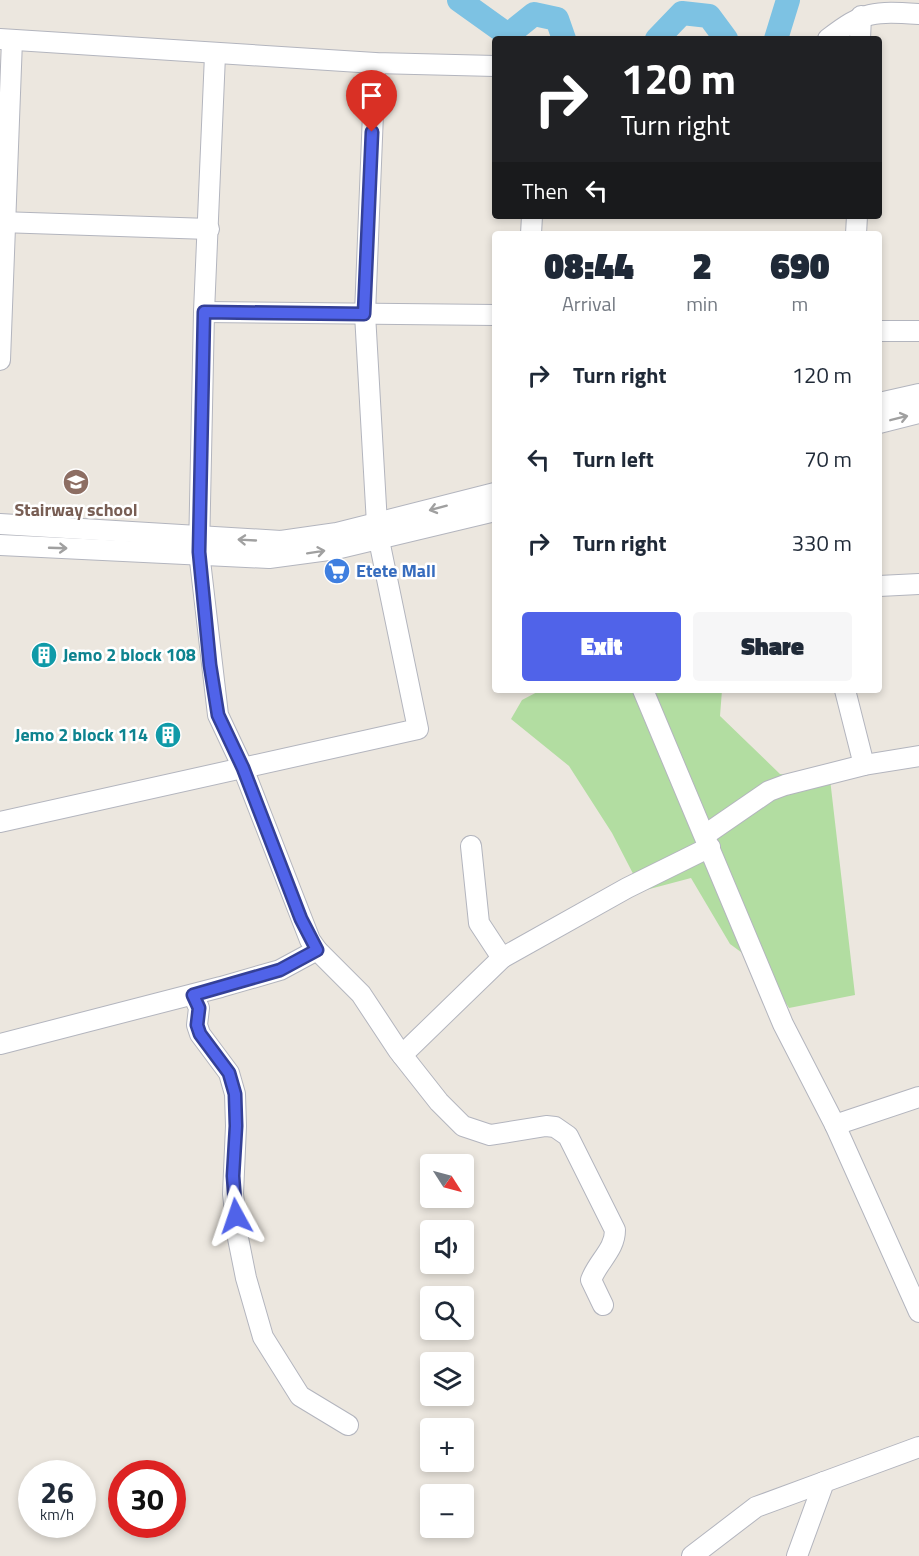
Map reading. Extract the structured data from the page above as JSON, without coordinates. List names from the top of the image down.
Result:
{
  "places": {
    "school or university": ["Stairway school"],
    "supermarket": ["Etete Mall"],
    "building": ["Jemo 2 block 108", "Jemo 2 block 114"]
  },
  "north": "bottom right",
  "page": {
    "turn": ["120 m", "Turn right"],
    "then": "Then",
    "eta": [
      "08:44",
      "Arrival",
      "2",
      "min",
      "690",
      "m"
    ],
    "list": [
      {
        "name": "Turn right",
        "value": "120 m"
      },
      {
        "name": "Turn left",
        "value": "70 m"
      },
      {
        "name": "Turn right",
        "value": "330 m"
      }
    ],
    "buttons": ["Exit", "Share"],
    "map_buttons": ["+", "−"],
    "speed": "26 km/h",
    "limit": "30"
  }
}
